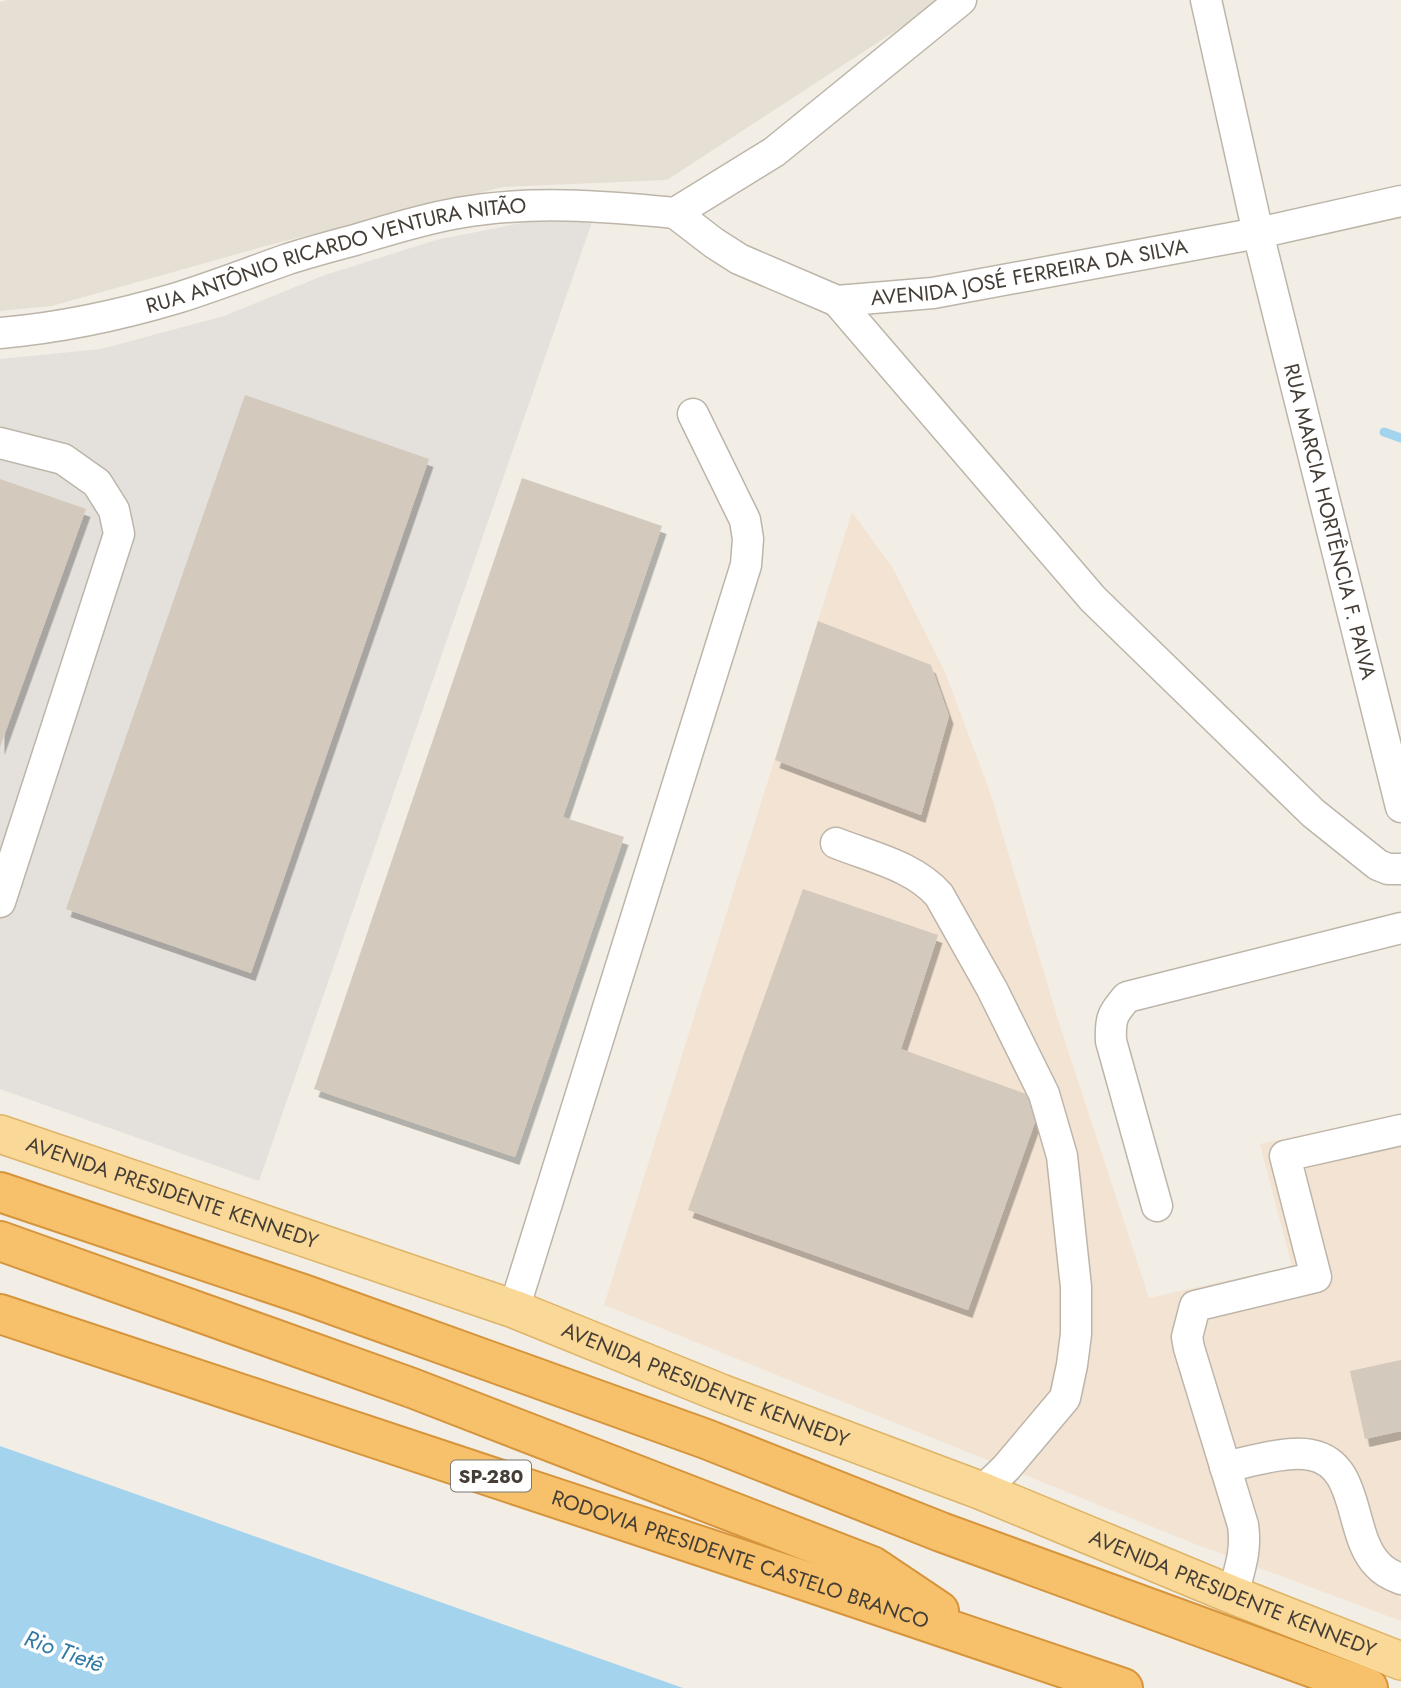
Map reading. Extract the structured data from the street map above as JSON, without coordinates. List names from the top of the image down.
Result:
{
  "streets": {
    "highway": ["SP-280", "RODOVIA PRESIDENTE CASTELO BRANCO"],
    "main road": ["AVENIDA PRESIDENTE KENNEDY"],
    "street": ["RUA ANTÔNIO RICARDO VENTURA NITÃO", "AVENIDA JOSÉ FERREIRA DA SILVA", "RUA MARCIA HORTÊNCIA F. PAIVA"]
  },
  "crossings": [
    ["RUA ANTÔNIO RICARDO VENTURA NITÃO", "AVENIDA JOSÉ FERREIRA DA SILVA"],
    ["AVENIDA JOSÉ FERREIRA DA SILVA", "RUA MARCIA HORTÊNCIA F. PAIVA"]
  ],
  "water": ["Rio Tietê"]
}
